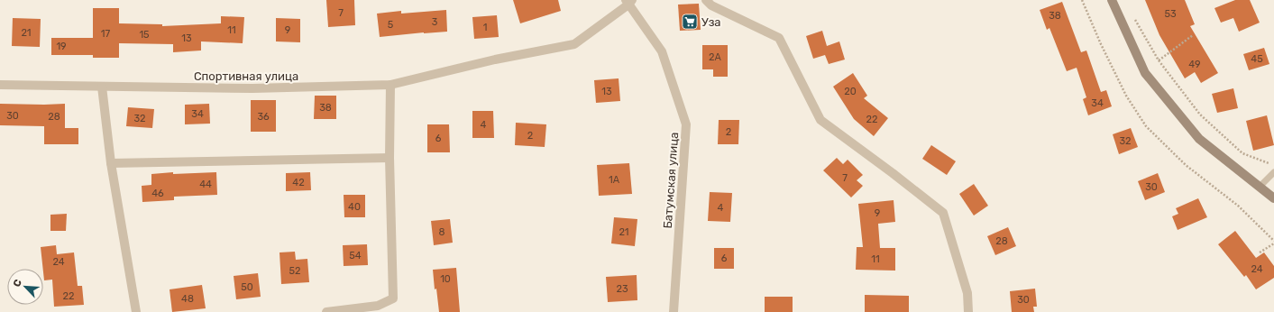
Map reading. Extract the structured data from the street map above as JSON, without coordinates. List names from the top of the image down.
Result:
{
  "streets": {
    "street": ["Спортивная улица", "Батумская улица"]
  },
  "crossings": [
    ["Спортивная улица", "Батумская улица"]
  ],
  "places": {
    "supermarket": ["Уза"]
  },
  "house_numbers": [
    "7",
    "53",
    "38",
    "3",
    "5",
    "1",
    "11",
    "9",
    "21",
    "17",
    "15",
    "13",
    "19",
    "2А",
    "45",
    "49",
    "13",
    "20",
    "34",
    "38",
    "34",
    "30",
    "28",
    "36",
    "32",
    "22",
    "4",
    "2",
    "2",
    "6",
    "32",
    "7",
    "1А",
    "42",
    "44",
    "30",
    "46",
    "40",
    "4",
    "9",
    "8",
    "21",
    "28",
    "54",
    "6",
    "11",
    "24",
    "24",
    "52",
    "10",
    "50",
    "23",
    "22",
    "48",
    "30"
  ],
  "north": "top left"
}
